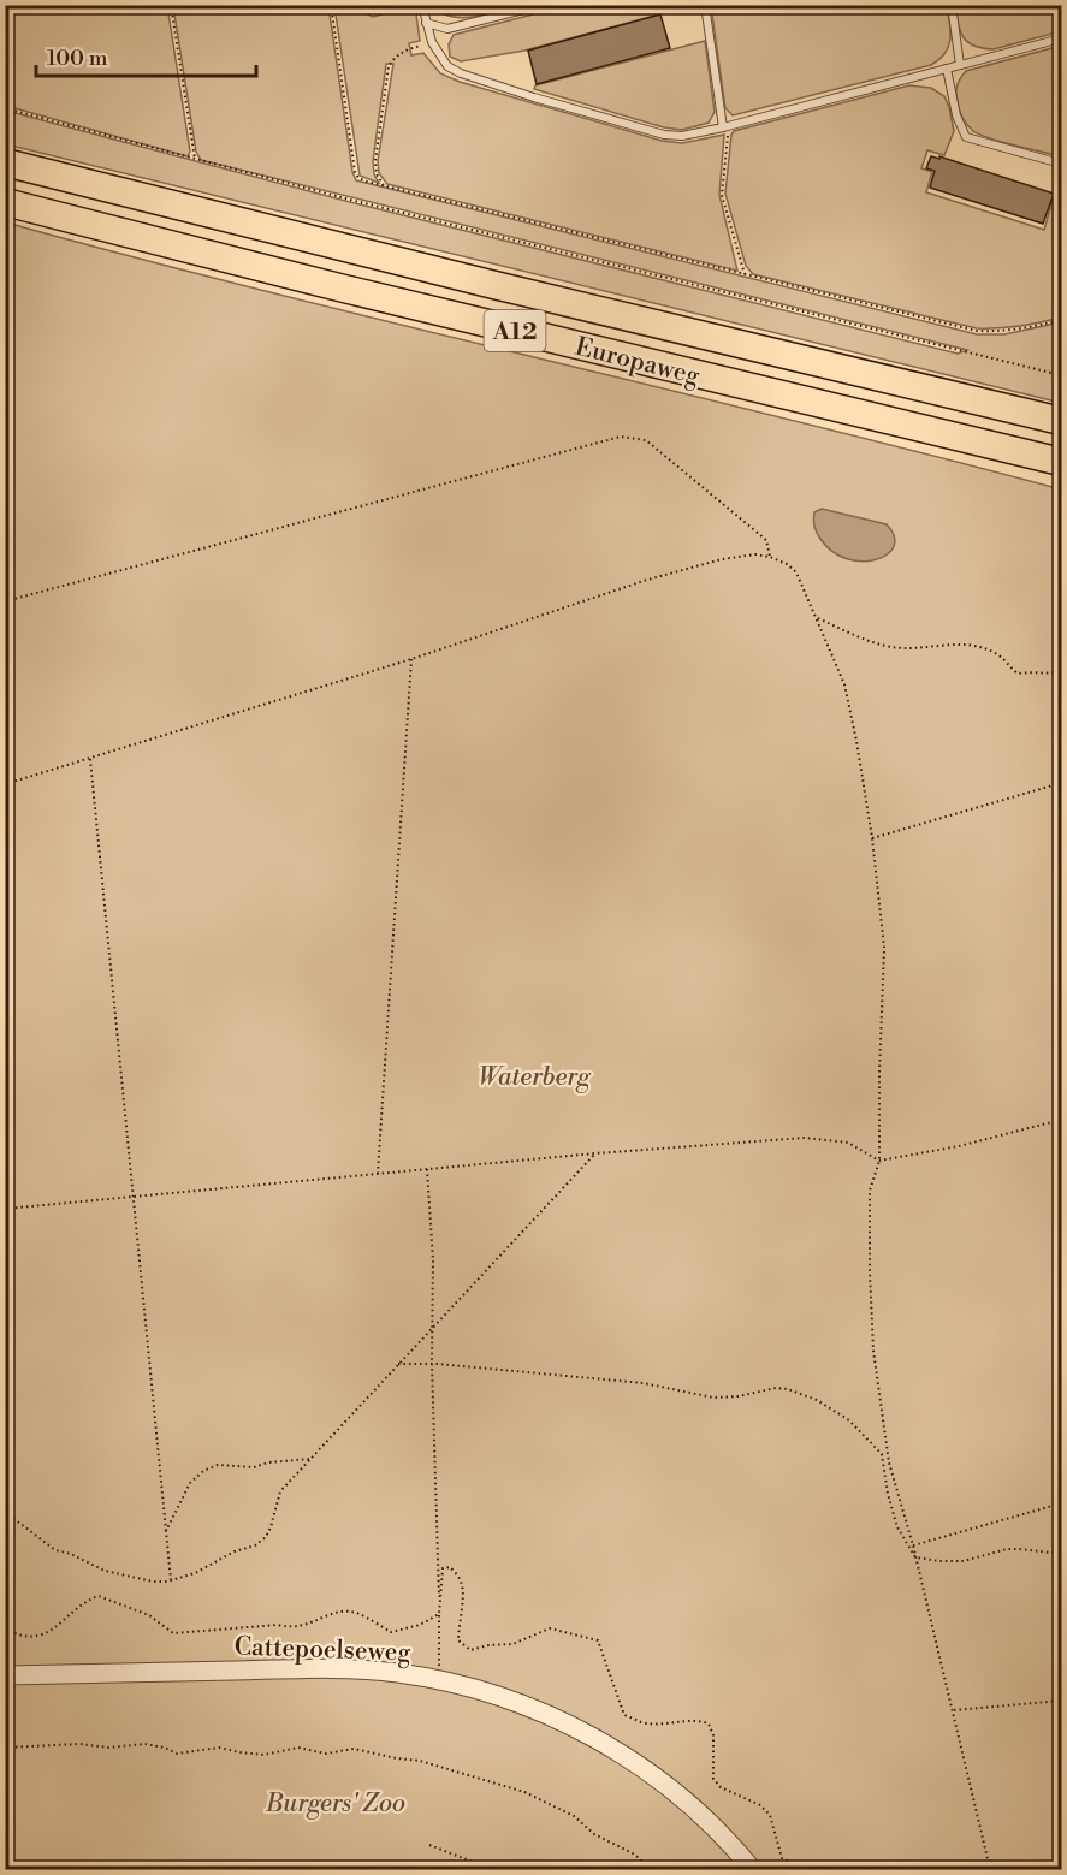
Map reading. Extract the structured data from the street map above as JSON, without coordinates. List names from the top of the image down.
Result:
{
  "streets": {
    "highway": ["A12", "Europaweg"],
    "street": ["Cattepoelseweg"]
  },
  "parks": ["Waterberg", "Burgers' Zoo"],
  "scale_bar": "100 m"
}
